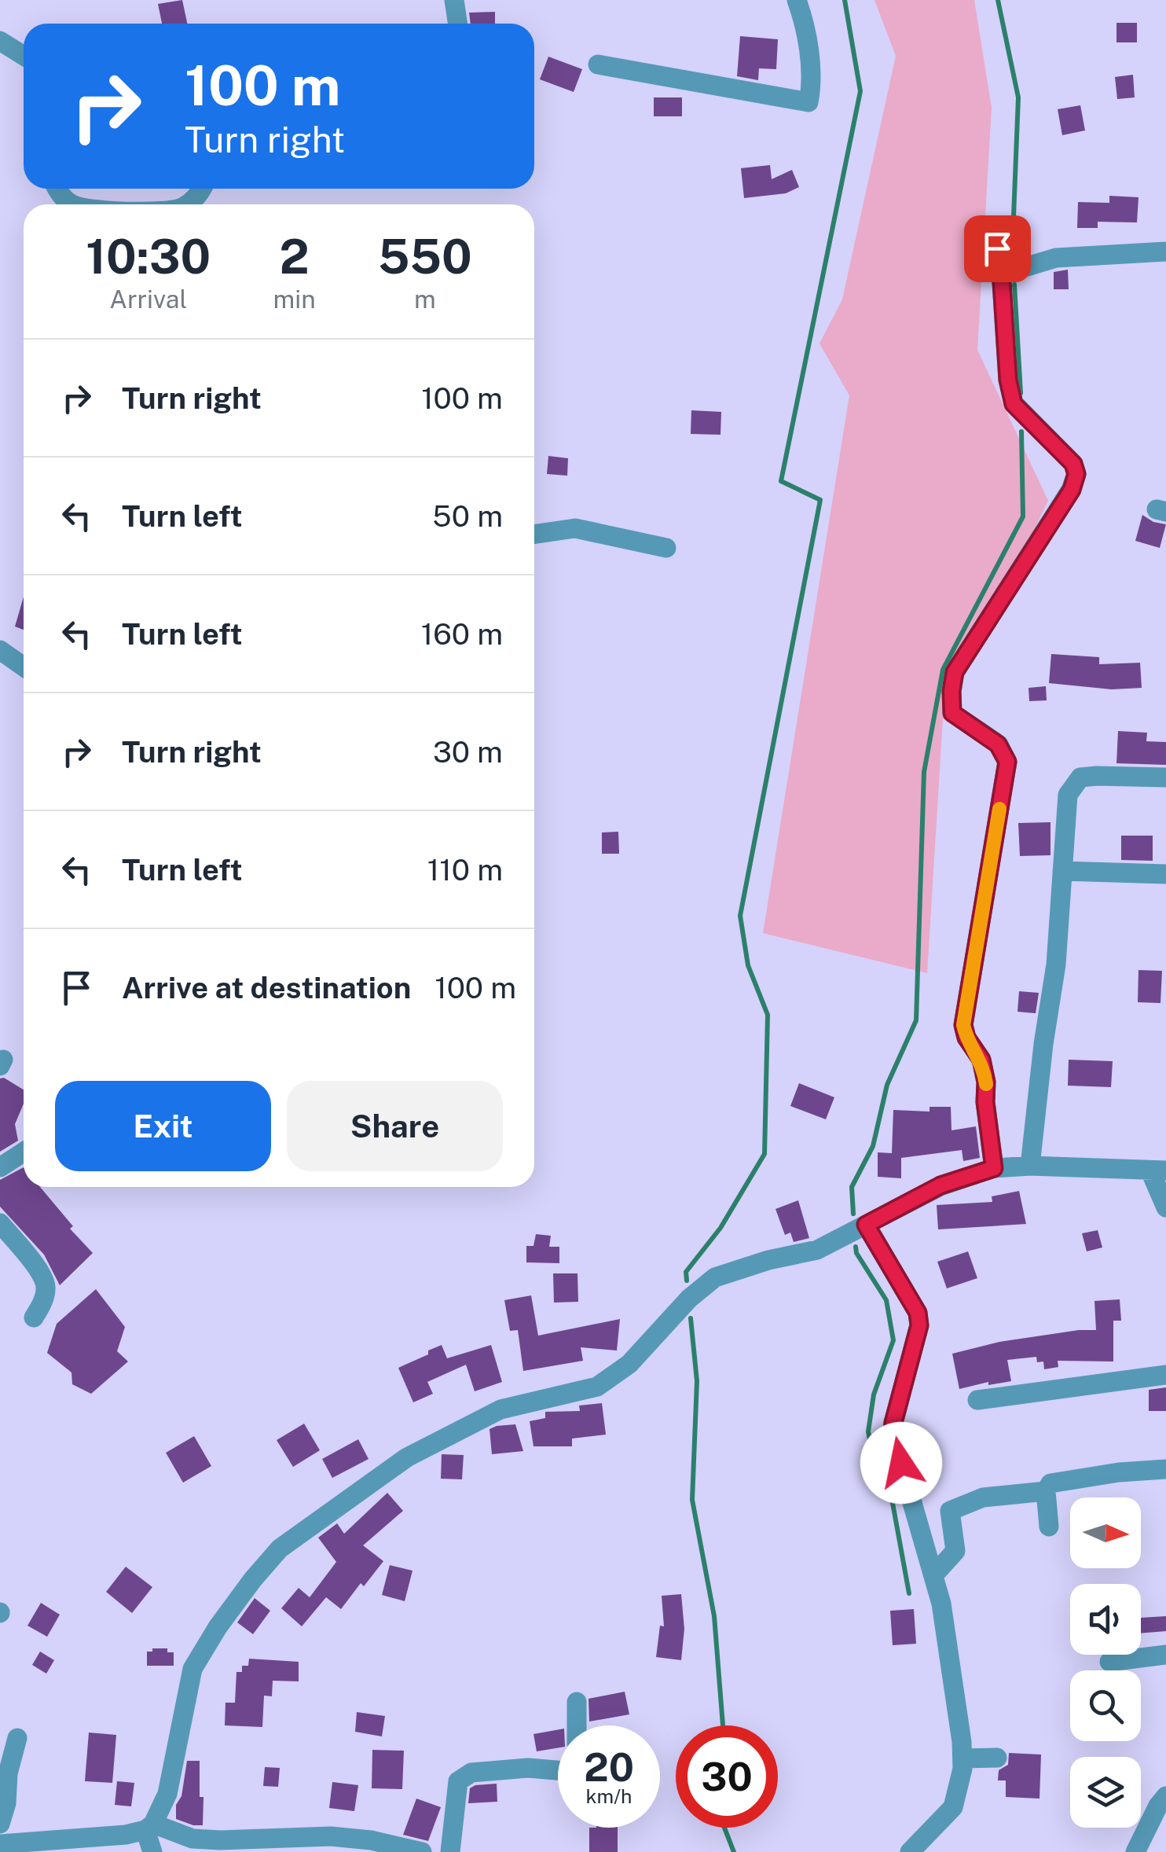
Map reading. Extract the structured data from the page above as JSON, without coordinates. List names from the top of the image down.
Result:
{
  "north": "right",
  "page": {
    "turn": ["100 m", "Turn right"],
    "eta": [
      "10:30",
      "Arrival",
      "2",
      "min",
      "550",
      "m"
    ],
    "list": [
      {
        "name": "Turn right",
        "value": "100 m"
      },
      {
        "name": "Turn left",
        "value": "50 m"
      },
      {
        "name": "Turn left",
        "value": "160 m"
      },
      {
        "name": "Turn right",
        "value": "30 m"
      },
      {
        "name": "Turn left",
        "value": "110 m"
      },
      {
        "name": "Arrive at destination",
        "value": "100 m"
      }
    ],
    "buttons": ["Exit", "Share"],
    "speed": "20 km/h",
    "limit": "30"
  }
}
